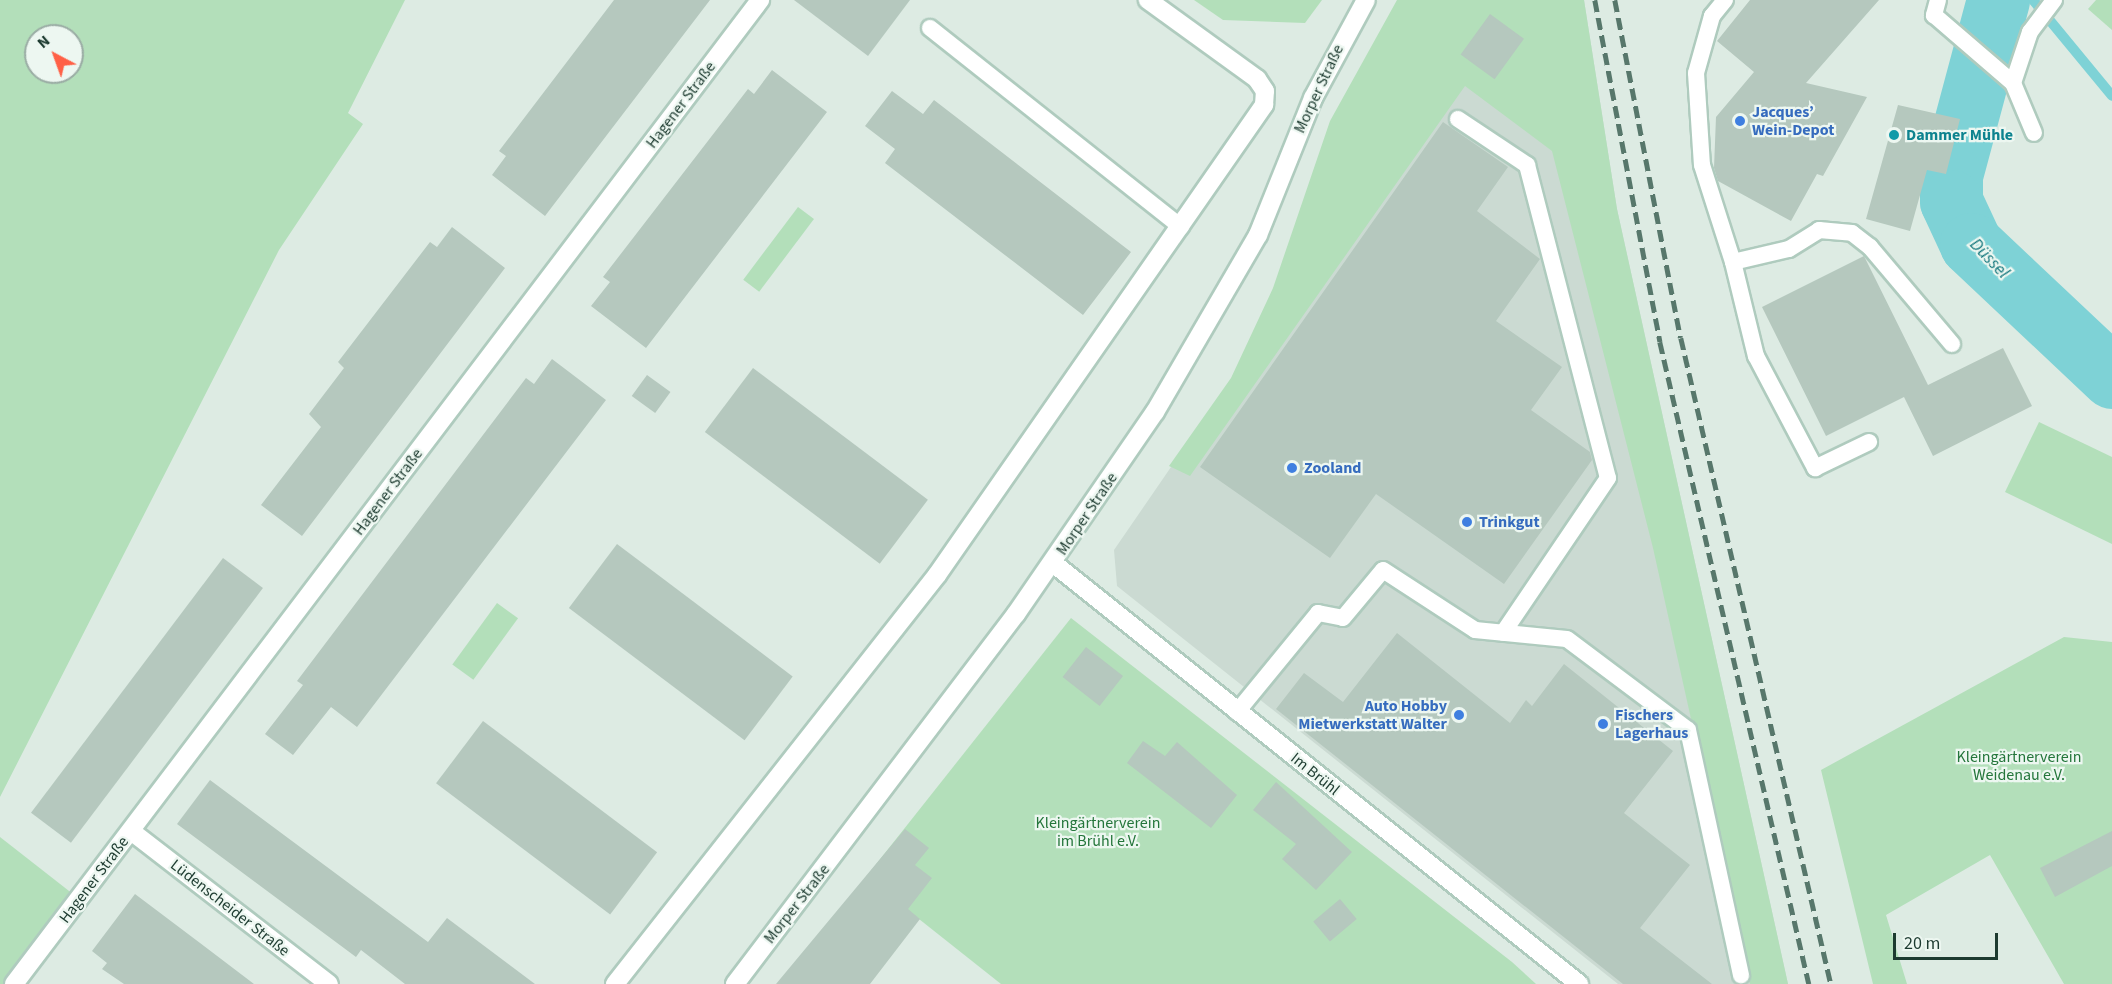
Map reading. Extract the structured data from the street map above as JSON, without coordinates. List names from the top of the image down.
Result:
{
  "streets": {
    "street": [
      "Morper Straße",
      "Hagener Straße",
      "Im Brühl",
      "Lüdenscheider Straße"
    ]
  },
  "crossings": [
    ["Morper Straße", "Im Brühl"],
    ["Hagener Straße", "Lüdenscheider Straße"]
  ],
  "water": ["Düssel"],
  "parks": ["Kleingärtnerverein Weidenau e.V.", "Kleingärtnerverein im Brühl e.V."],
  "places": [
    "Jacques’ Wein-Depot",
    "Dammer Mühle",
    "Zooland",
    "Trinkgut",
    "Auto Hobby Mietwerkstatt Walter",
    "Fischers Lagerhaus"
  ],
  "scale_bar": "20 m",
  "north": "top left"
}
